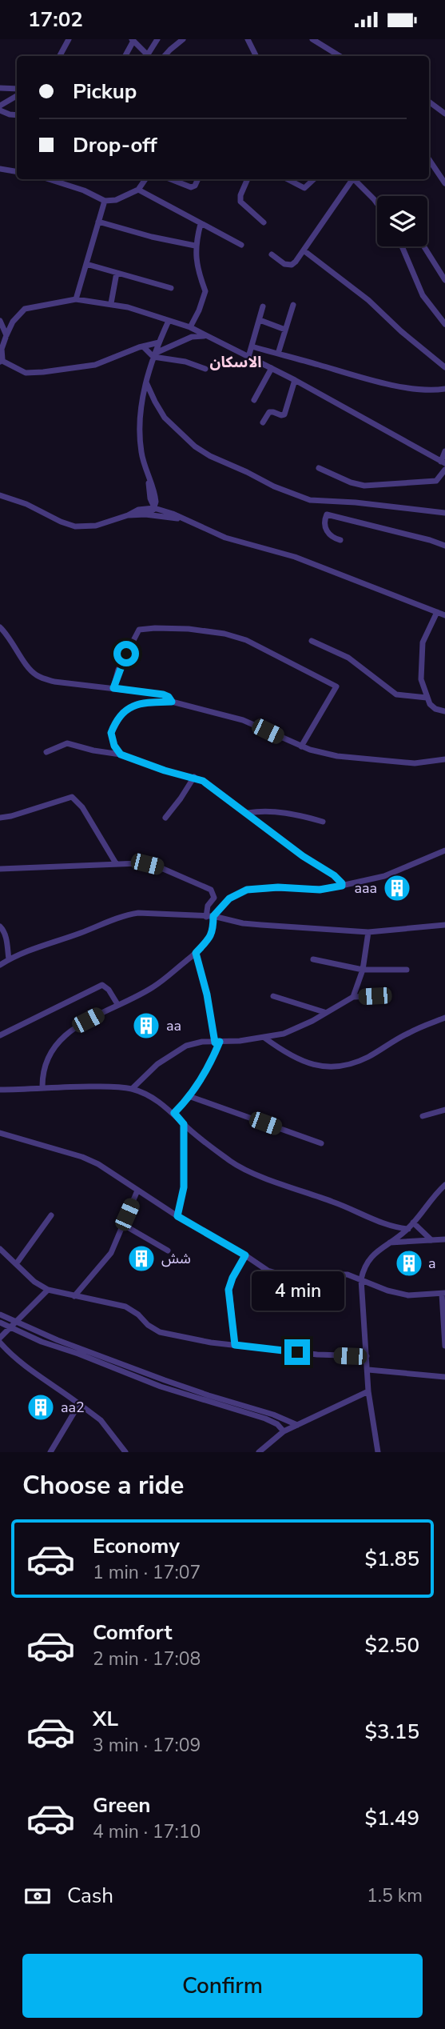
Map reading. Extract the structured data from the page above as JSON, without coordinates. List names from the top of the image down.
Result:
{
  "districts": ["الاسكان"],
  "places": {
    "building": [
      "aaa",
      "aa",
      "شش",
      "a",
      "aa2"
    ]
  },
  "page": {
    "status": "17:02",
    "banner": ["Pickup", "Drop-off"],
    "bubble": "4 min",
    "heading": "Choose a ride",
    "list": [
      {
        "name": "Economy",
        "note": "1 min · 17:07",
        "value": "$1.85"
      },
      {
        "name": "Comfort",
        "note": "2 min · 17:08",
        "value": "$2.50"
      },
      {
        "name": "XL",
        "note": "3 min · 17:09",
        "value": "$3.15"
      },
      {
        "name": "Green",
        "note": "4 min · 17:10",
        "value": "$1.49"
      }
    ],
    "pay": ["Cash", "1.5 km"],
    "buttons": "Confirm"
  }
}
